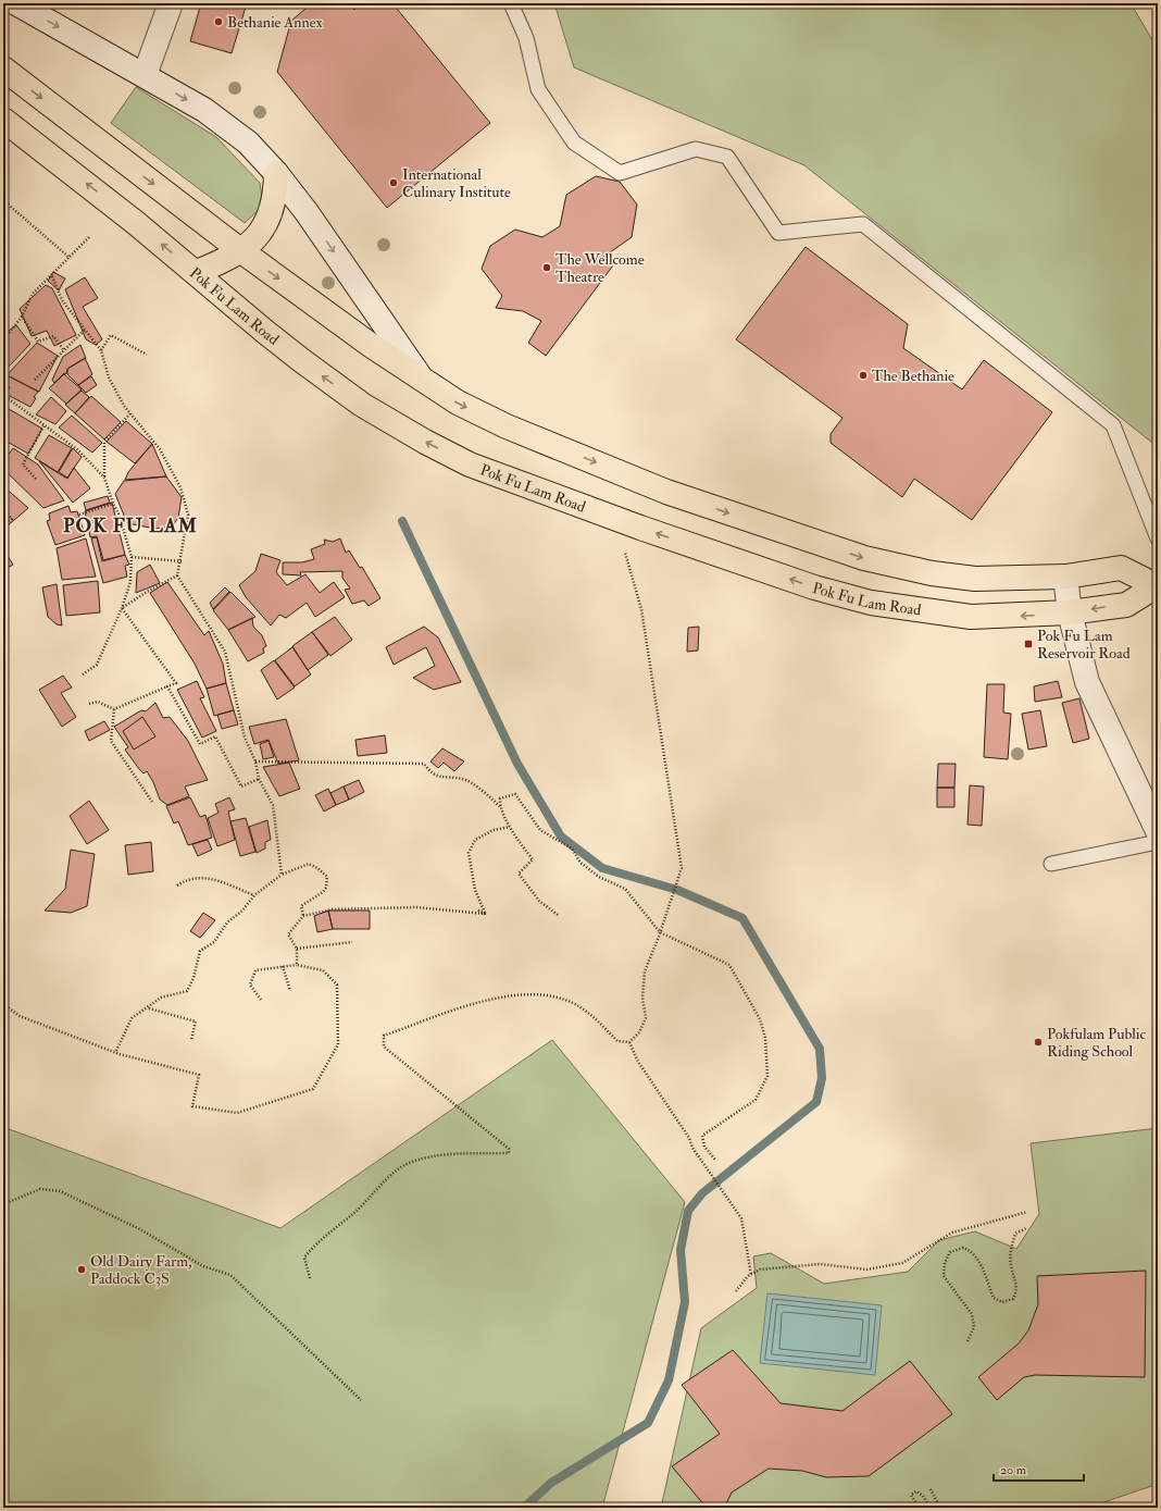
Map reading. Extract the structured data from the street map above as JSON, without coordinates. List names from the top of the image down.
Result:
{
  "streets": {
    "main road": ["Pok Fu Lam Road"]
  },
  "districts": ["POK FU LAM"],
  "places": {
    "other": [
      "Bethanie Annex",
      "International Culinary Institute",
      "The Wellcome Theatre",
      "The Bethanie",
      "Pokfulam Public Riding School",
      "Old Dairy Farm, Paddock C3S"
    ],
    "transit": ["Pok Fu Lam Reservoir Road"]
  },
  "scale_bar": "20 m"
}
